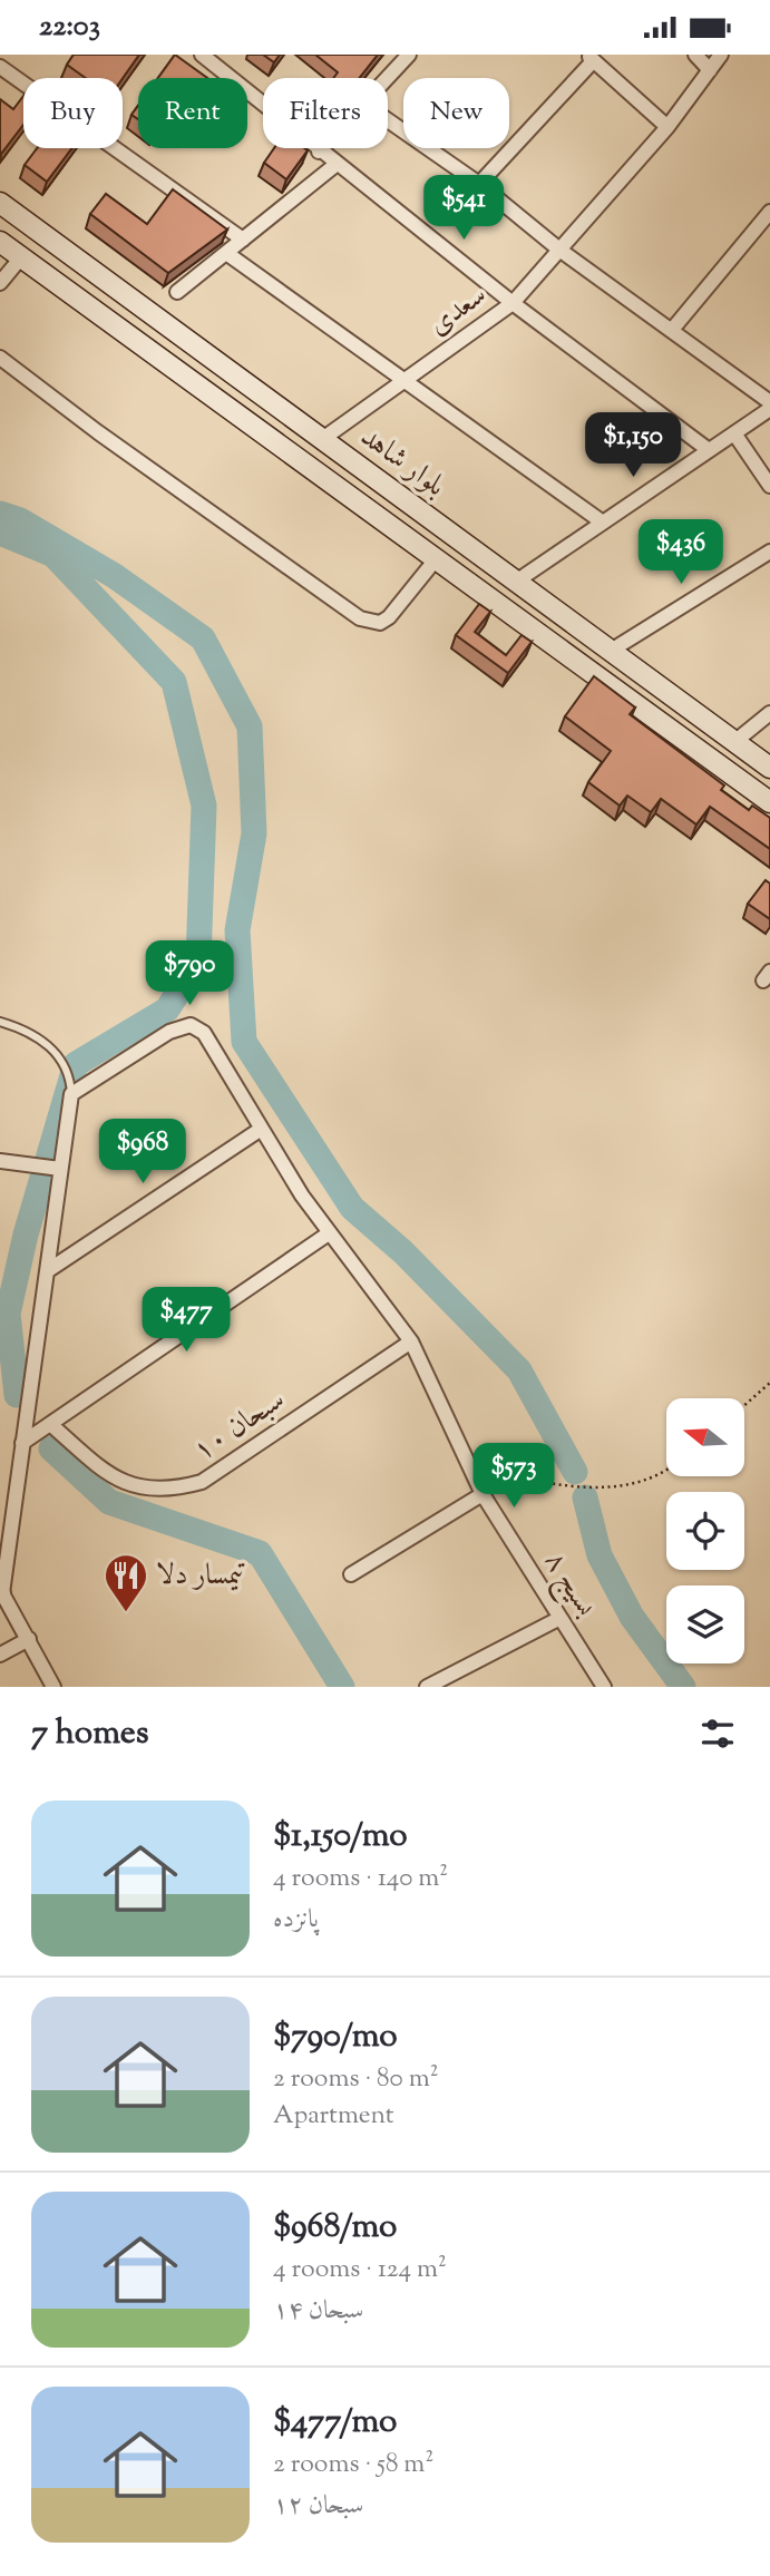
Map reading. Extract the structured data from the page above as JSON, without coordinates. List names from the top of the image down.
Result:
{
  "streets": {
    "main road": ["بلوار شاهد"],
    "street": ["سعدی", "سبحان ۱۰", "بسیج ۸"]
  },
  "crossings": [
    ["سعدی", "بلوار شاهد"],
    ["سبحان ۱۰", "بسیج ۸"]
  ],
  "places": {
    "restaurant": ["تیمسار دلا"]
  },
  "north": "left",
  "page": {
    "status": "22:03",
    "chip": [
      "Buy",
      "Rent",
      "Filters",
      "New"
    ],
    "price": [
      "$541",
      "$1,150",
      "$436",
      "$790",
      "$968",
      "$477",
      "$573"
    ],
    "heading": "7 homes",
    "list": [
      {
        "name": "$1,150/mo",
        "note": "4 rooms · 140 m² · پانزده"
      },
      {
        "name": "$790/mo",
        "note": "2 rooms · 80 m² · Apartment"
      },
      {
        "name": "$968/mo",
        "note": "4 rooms · 124 m² · سبحان ۱۴"
      },
      {
        "name": "$477/mo",
        "note": "2 rooms · 58 m² · سبحان ۱۲"
      }
    ]
  }
}
